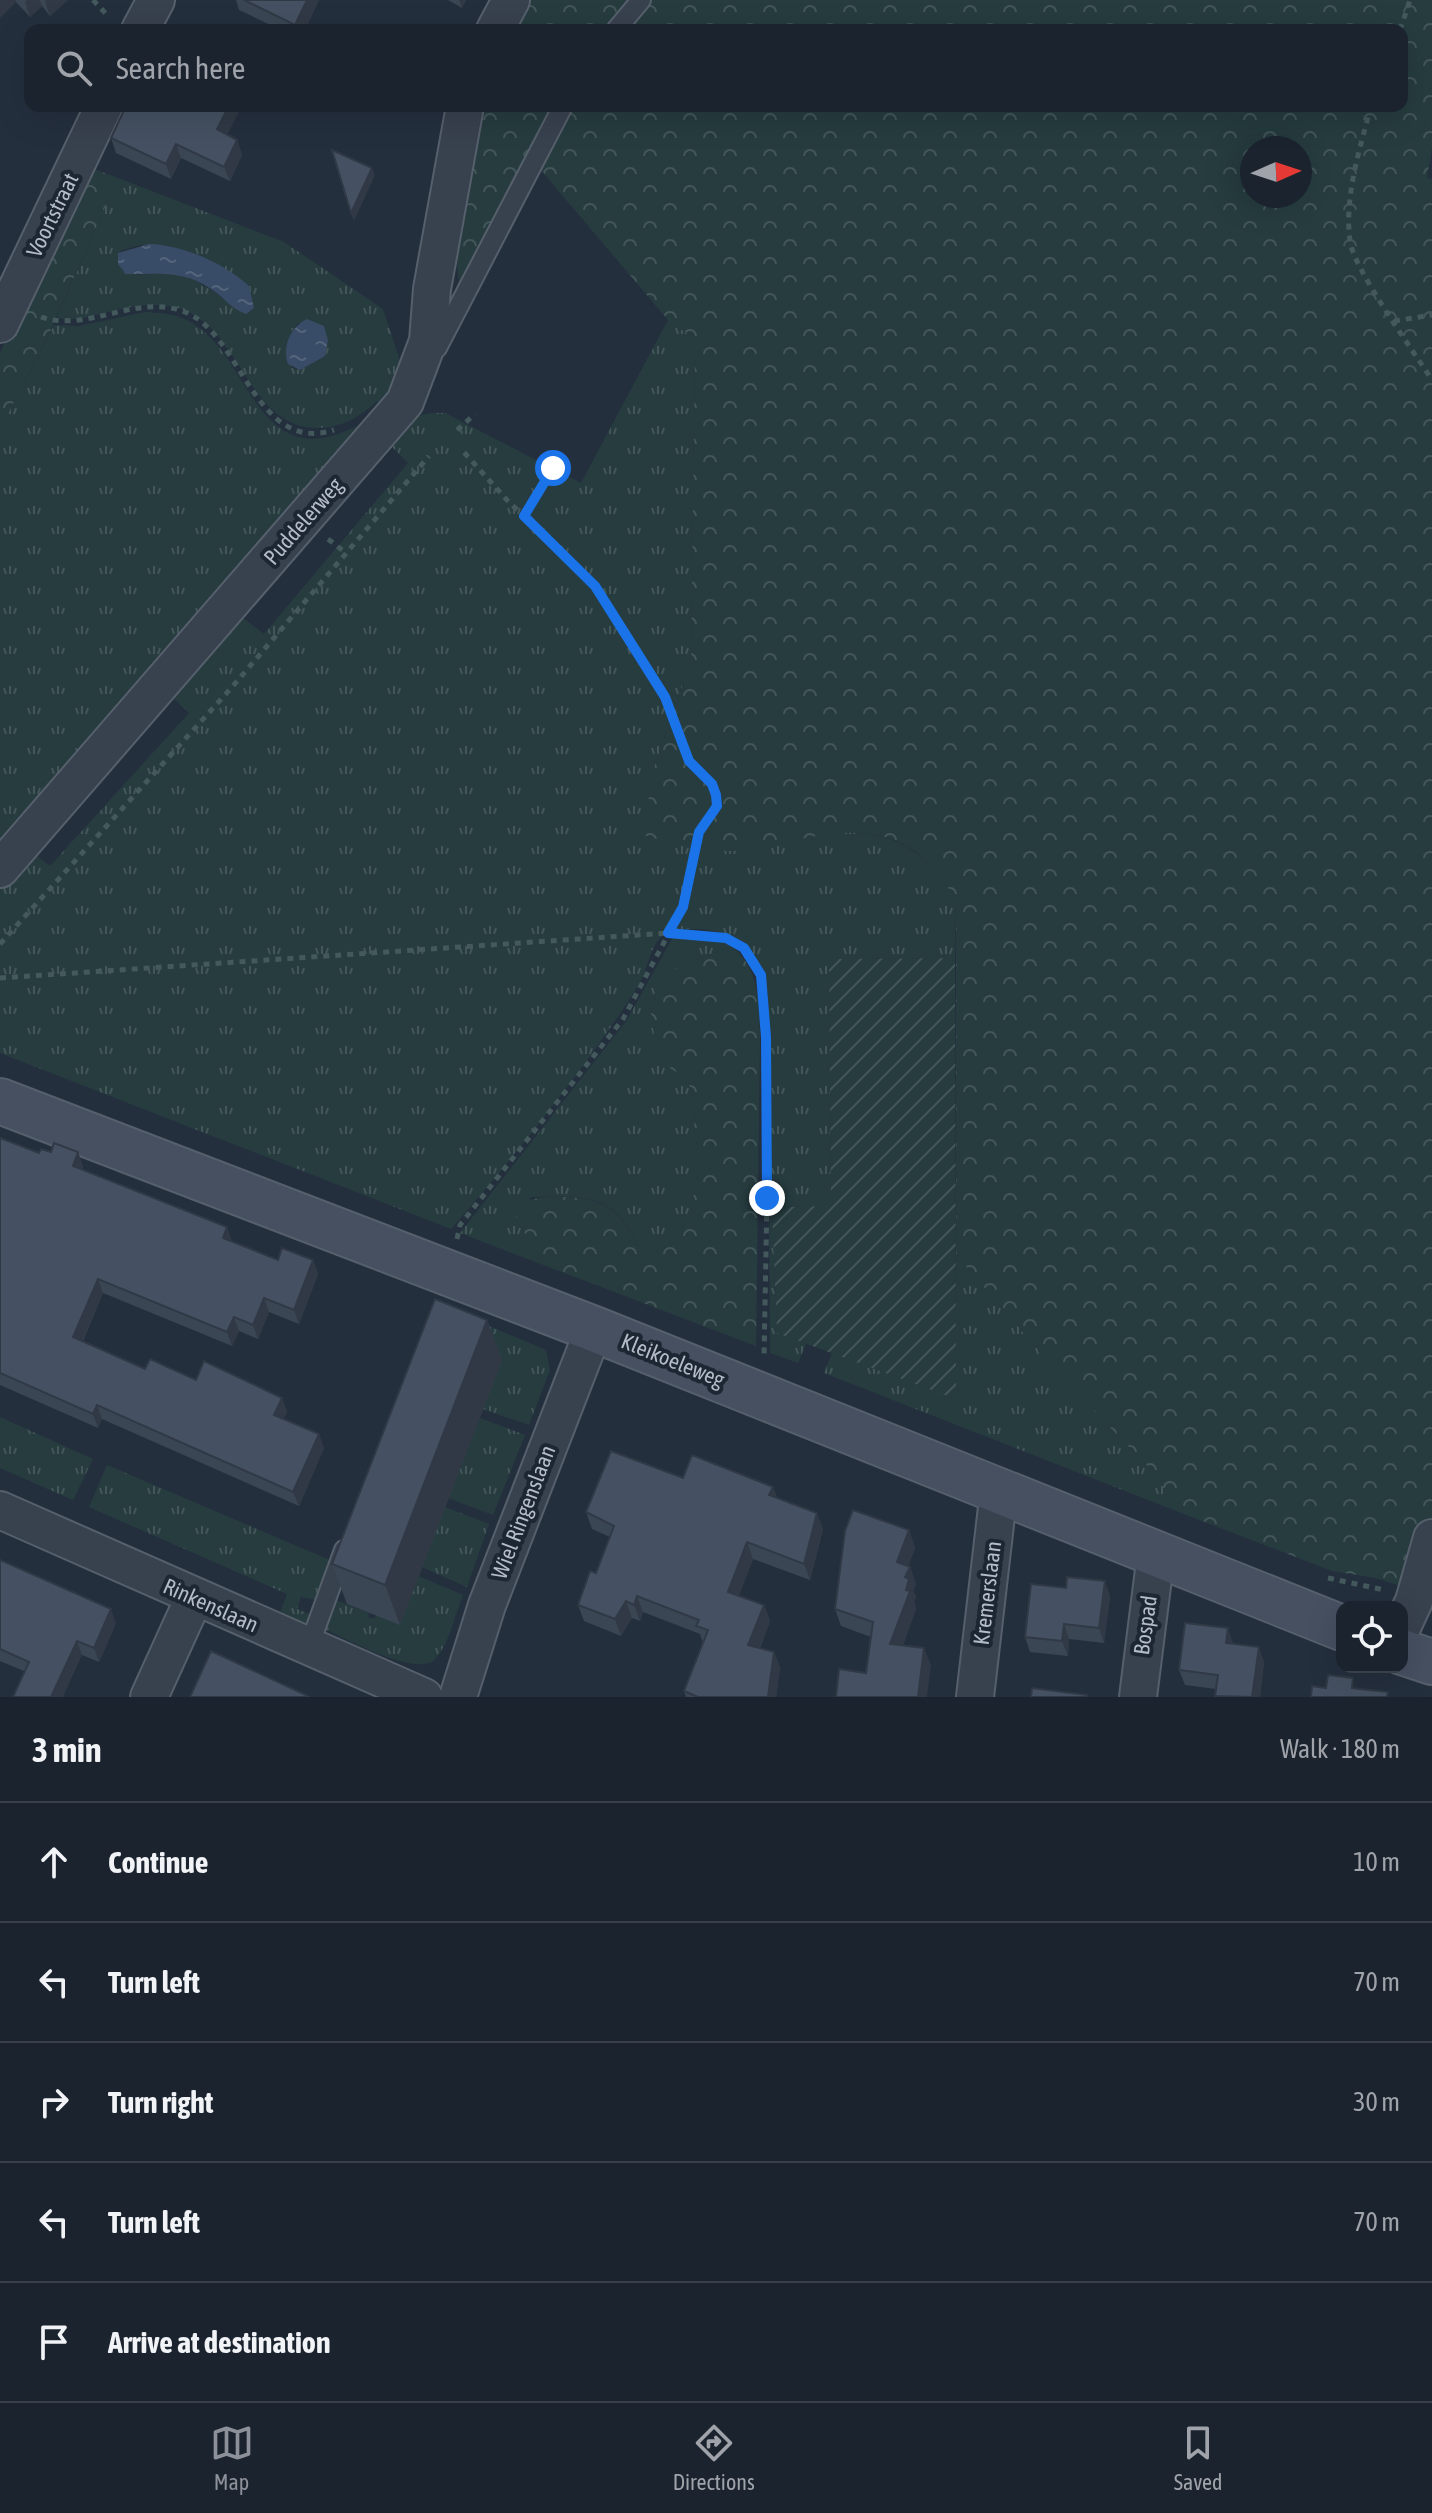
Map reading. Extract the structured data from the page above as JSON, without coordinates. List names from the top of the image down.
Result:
{
  "streets": {
    "street": [
      "Voortstraat",
      "Puddelerweg",
      "Kleikoeleweg",
      "Wiel Ringenslaan",
      "Kremerslaan",
      "Rinkenslaan",
      "Bospad"
    ]
  },
  "crossings": [
    ["Kleikoeleweg", "Wiel Ringenslaan"],
    ["Kleikoeleweg", "Kremerslaan"],
    ["Kleikoeleweg", "Bospad"]
  ],
  "north": "right",
  "page": {
    "search": "Search here",
    "heading": ["3 min", "Walk · 180 m"],
    "list": [
      ["Continue", "10 m"],
      ["Turn left", "70 m"],
      ["Turn right", "30 m"],
      ["Turn left", "70 m"],
      "Arrive at destination"
    ],
    "nav": ["Map", "Directions", "Saved"]
  }
}
